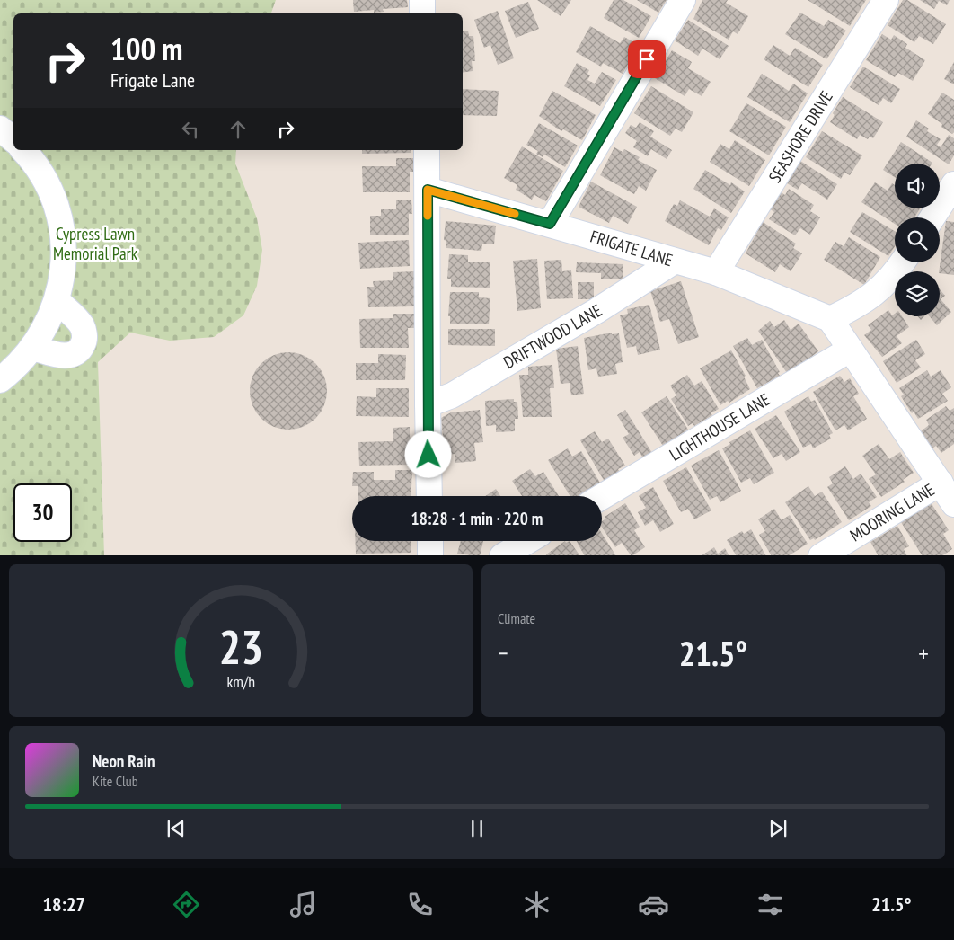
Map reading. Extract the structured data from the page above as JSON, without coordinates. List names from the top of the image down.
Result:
{
  "streets": {
    "street": [
      "SEASHORE DRIVE",
      "FRIGATE LANE",
      "DRIFTWOOD LANE",
      "LIGHTHOUSE LANE",
      "MOORING LANE"
    ]
  },
  "crossings": [
    ["SEASHORE DRIVE", "FRIGATE LANE"],
    ["FRIGATE LANE", "DRIFTWOOD LANE"]
  ],
  "parks": ["Cypress Lawn Memorial Park"],
  "page": {
    "turn": ["100 m", "Frigate Lane"],
    "limit": "30",
    "trip": "18:28 · 1 min · 220 m",
    "tile": "Climate",
    "heat": ["−", "21.5°", "+"],
    "song": ["Neon Rain", "Kite Club"],
    "tabs": ["18:27", "21.5°"],
    "gauge": ["23", "km/h"]
  }
}
